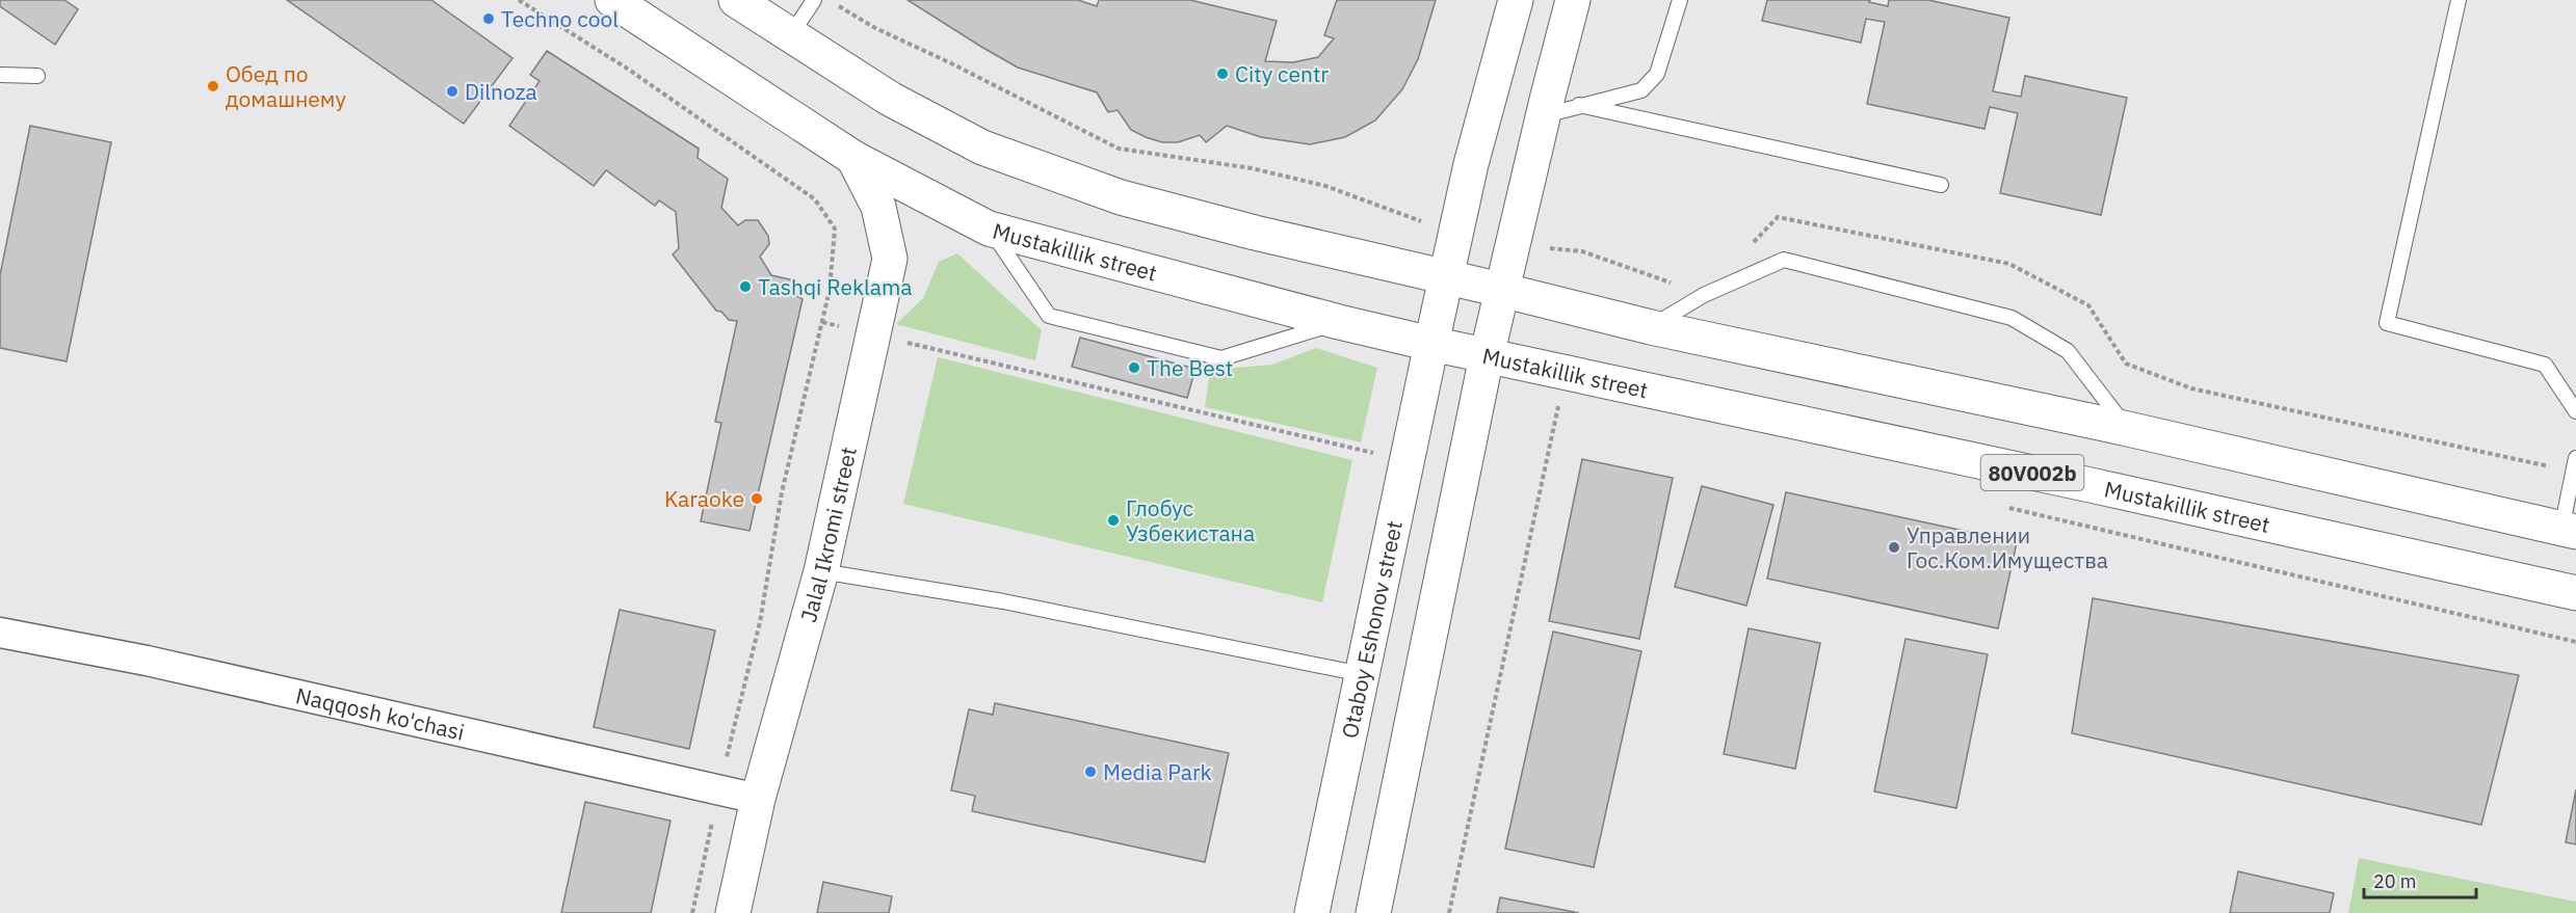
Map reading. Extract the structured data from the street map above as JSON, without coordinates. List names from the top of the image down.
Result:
{
  "streets": {
    "main road": [
      "Mustakillik street",
      "80V002b",
      "Jalal Ikromi street",
      "Otaboy Eshonov street"
    ],
    "street": ["Naqqosh ko'chasi"]
  },
  "crossings": [
    ["Mustakillik street", "Jalal Ikromi street"],
    ["Mustakillik street", "Otaboy Eshonov street"],
    ["Jalal Ikromi street", "Naqqosh ko'chasi"]
  ],
  "places": [
    "Techno cool",
    "City centr",
    "Обед по домашнему",
    "Dilnoza",
    "Tashqi Reklama",
    "The Best",
    "Karaoke",
    "Глобус Узбекистана",
    "Управлении Гос.Ком.Имущества",
    "Media Park"
  ],
  "scale_bar": "20 m"
}
